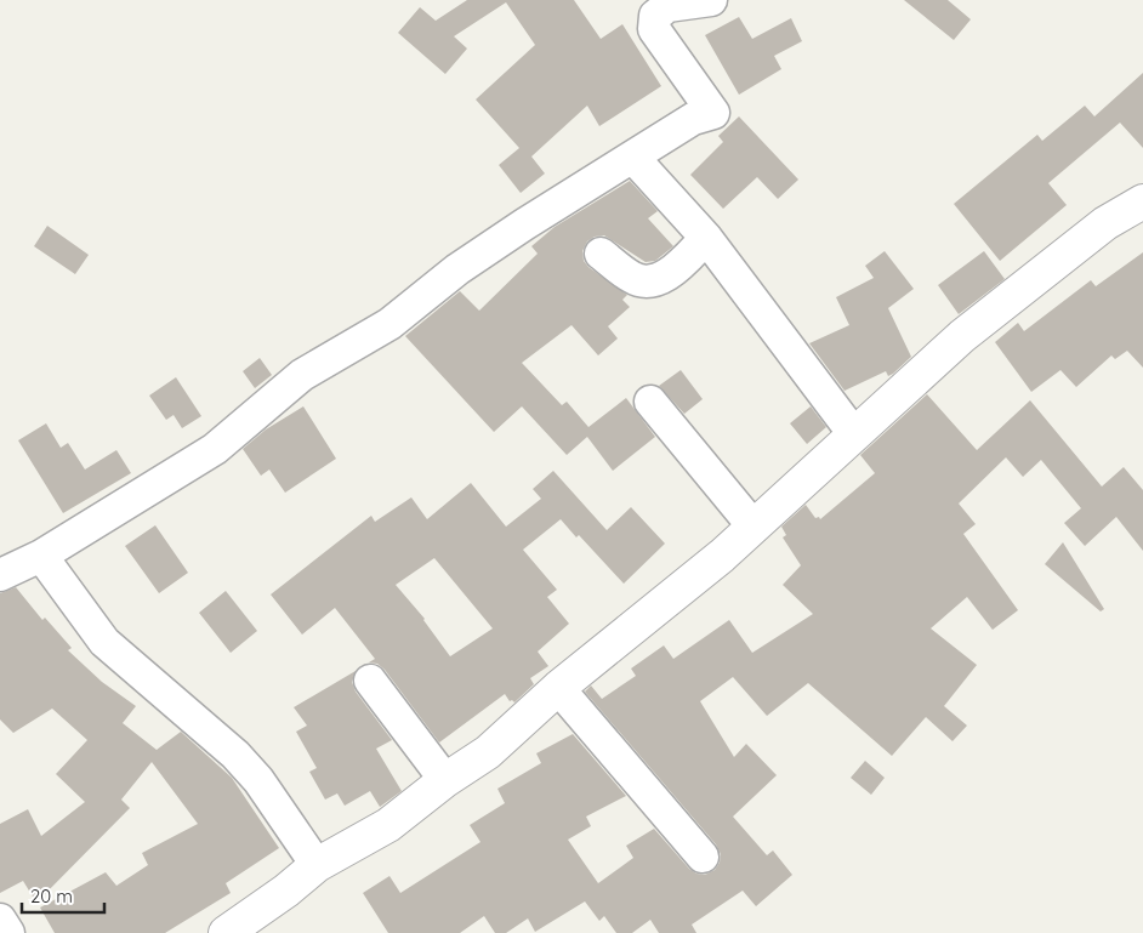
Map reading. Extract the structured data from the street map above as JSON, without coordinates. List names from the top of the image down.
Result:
{
  "scale_bar": "20 m"
}
